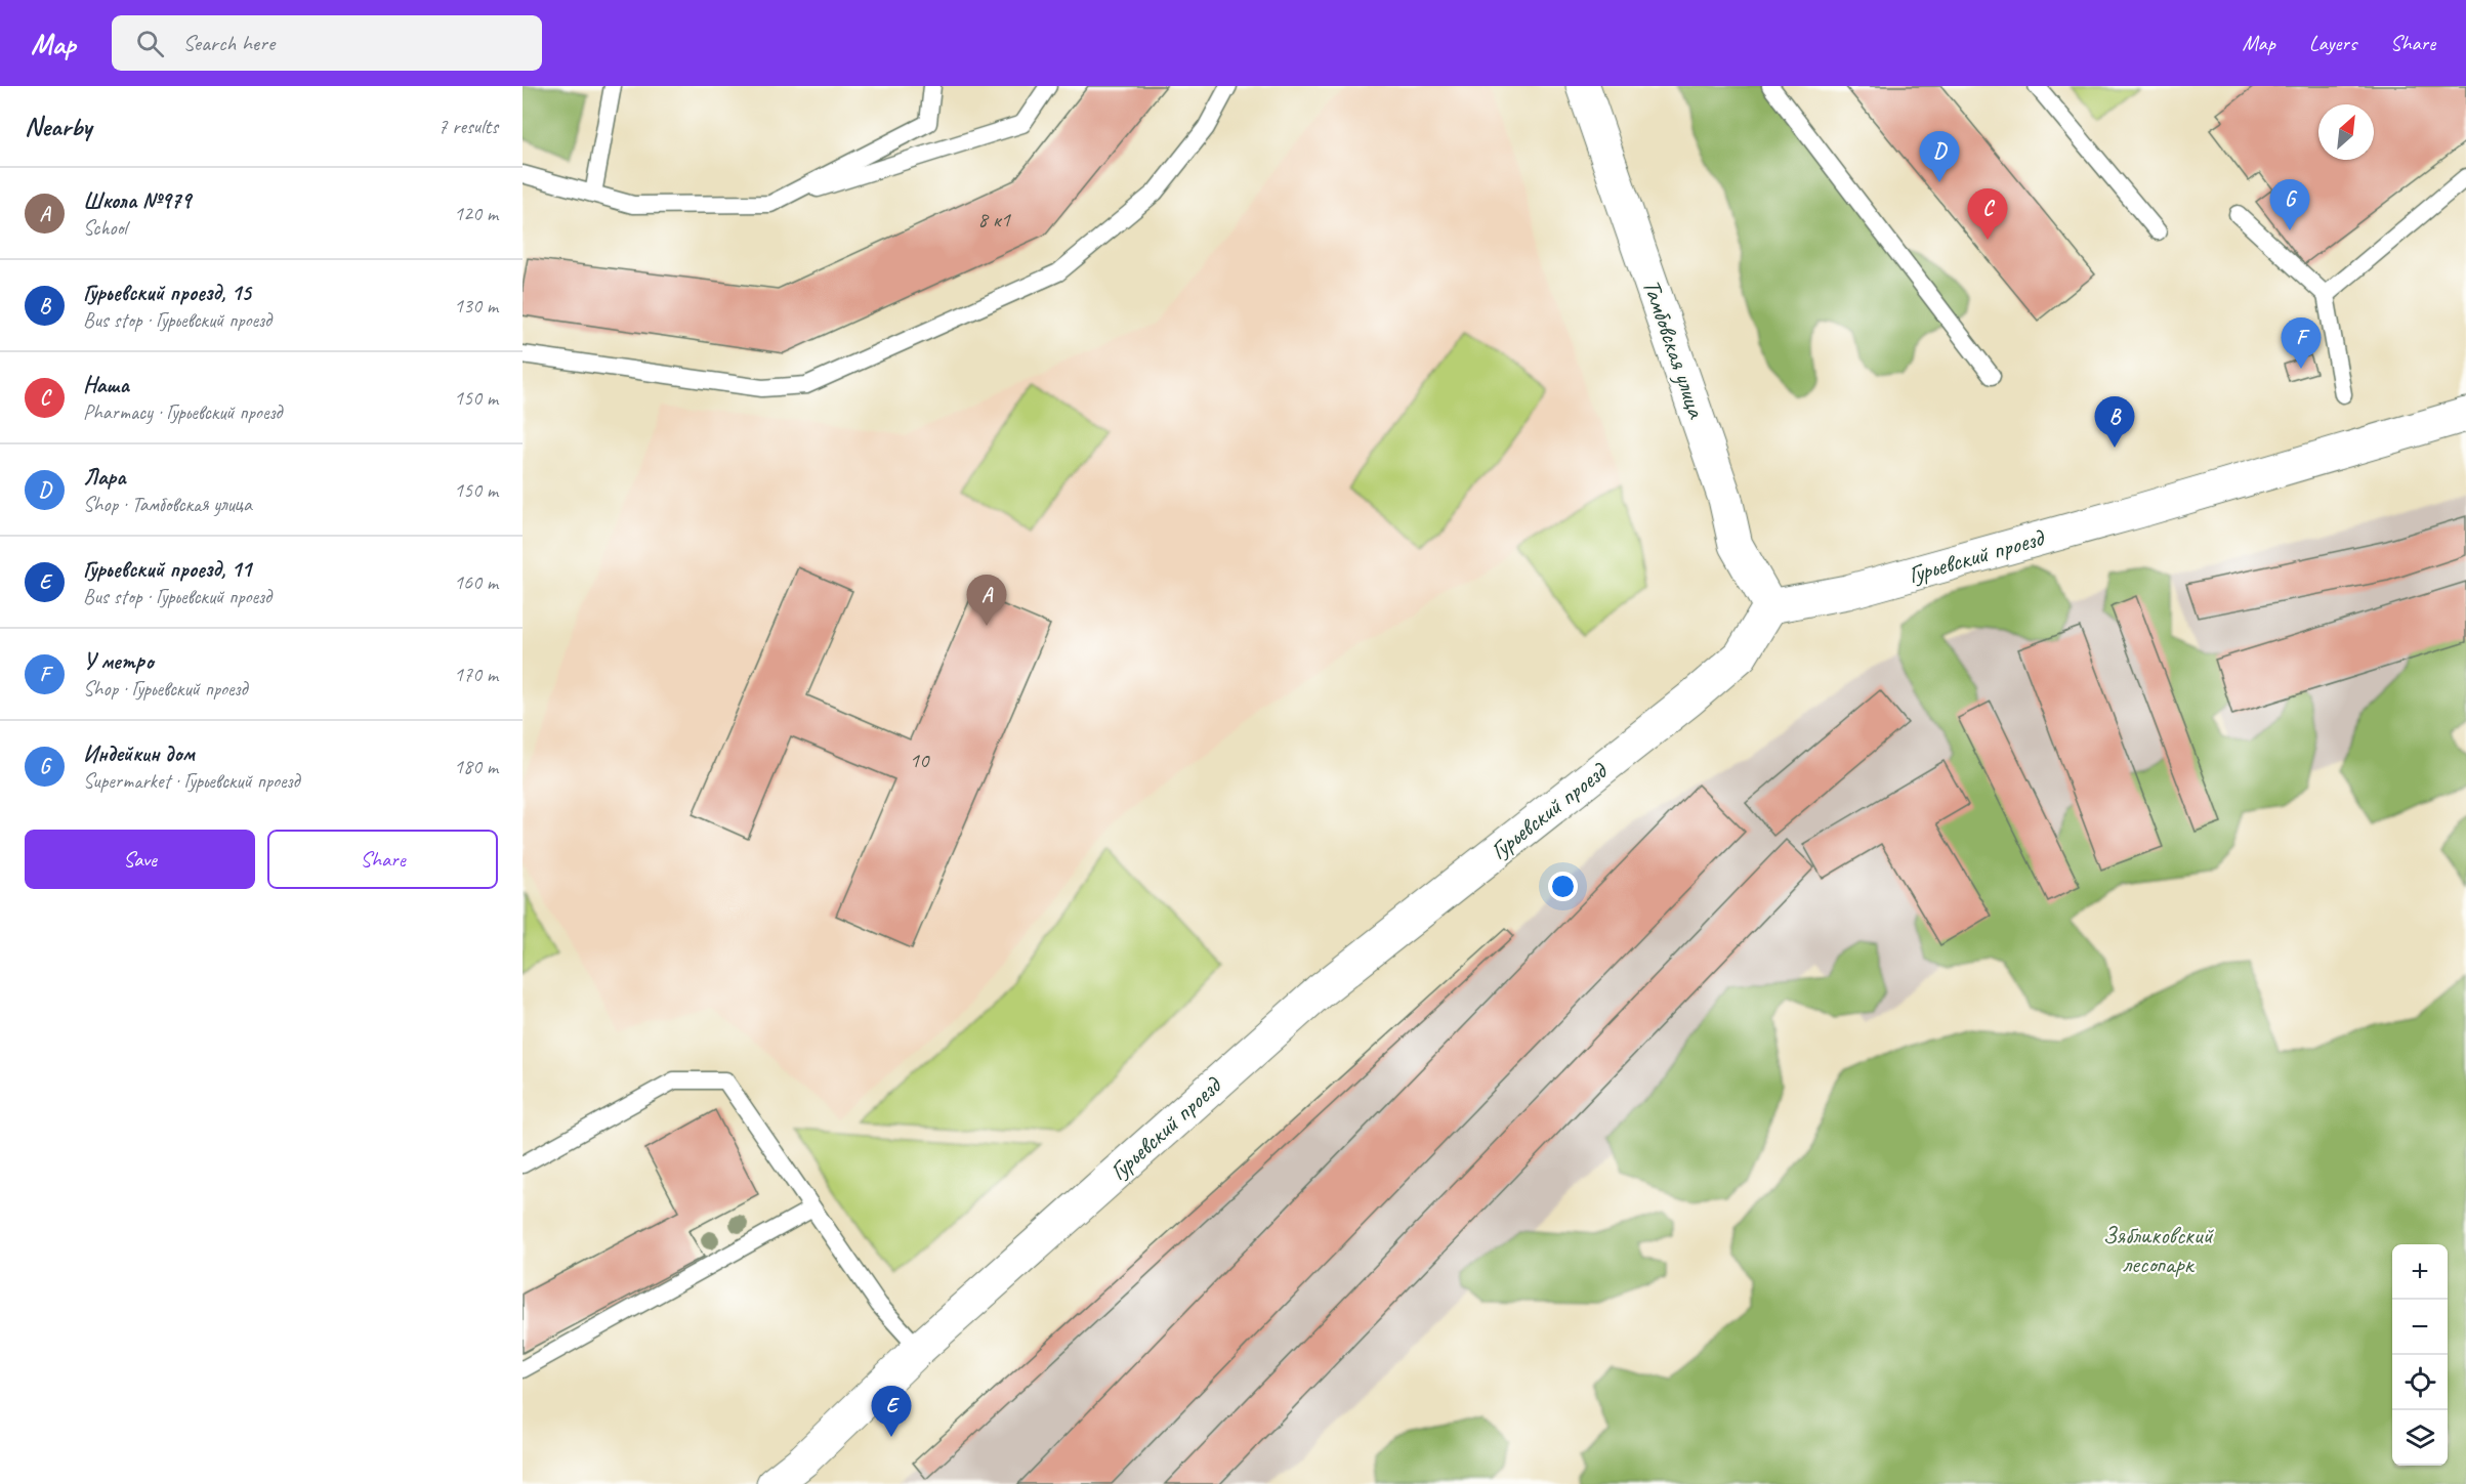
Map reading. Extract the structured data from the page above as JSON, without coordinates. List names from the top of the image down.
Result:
{
  "streets": {
    "street": ["Тамбовская улица", "Гурьевский проезд"]
  },
  "crossings": [
    ["Тамбовская улица", "Гурьевский проезд"]
  ],
  "parks": ["Зябликовский лесопарк"],
  "house_numbers": ["8 к1", "10"],
  "north": "top right",
  "page": {
    "header": "Map",
    "search": "Search here",
    "nav": ["Map", "Layers", "Share"],
    "heading": ["Nearby", "7 results"],
    "pins": [
      "D",
      "G",
      "C",
      "F",
      "B",
      "A",
      "E"
    ],
    "list": [
      {
        "mark": "A",
        "name": "Школа №979",
        "note": "School",
        "value": "120 m"
      },
      {
        "mark": "B",
        "name": "Гурьевский проезд, 15",
        "note": "Bus stop · Гурьевский проезд",
        "value": "130 m"
      },
      {
        "mark": "C",
        "name": "Наша",
        "note": "Pharmacy · Гурьевский проезд",
        "value": "150 m"
      },
      {
        "mark": "D",
        "name": "Лара",
        "note": "Shop · Тамбовская улица",
        "value": "150 m"
      },
      {
        "mark": "E",
        "name": "Гурьевский проезд, 11",
        "note": "Bus stop · Гурьевский проезд",
        "value": "160 m"
      },
      {
        "mark": "F",
        "name": "У метро",
        "note": "Shop · Гурьевский проезд",
        "value": "170 m"
      },
      {
        "mark": "G",
        "name": "Индейкин дом",
        "note": "Supermarket · Гурьевский проезд",
        "value": "180 m"
      }
    ],
    "buttons": ["Save", "Share"],
    "map_buttons": ["+", "−"]
  }
}
